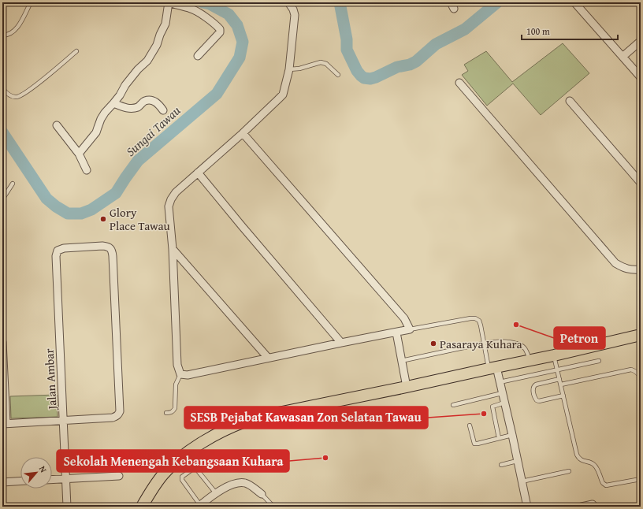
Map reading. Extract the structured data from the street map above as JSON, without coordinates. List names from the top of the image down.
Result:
{
  "streets": {
    "street": ["Jalan Ambar"]
  },
  "water": ["Sungai Tawau"],
  "places": [
    "Glory Place Tawau",
    "Petron",
    "Pasaraya Kuhara",
    "SESB Pejabat Kawasan Zon Selatan Tawau",
    "Sekolah Menengah Kebangsaan Kuhara"
  ],
  "scale_bar": "100 m",
  "north": "top right"
}
